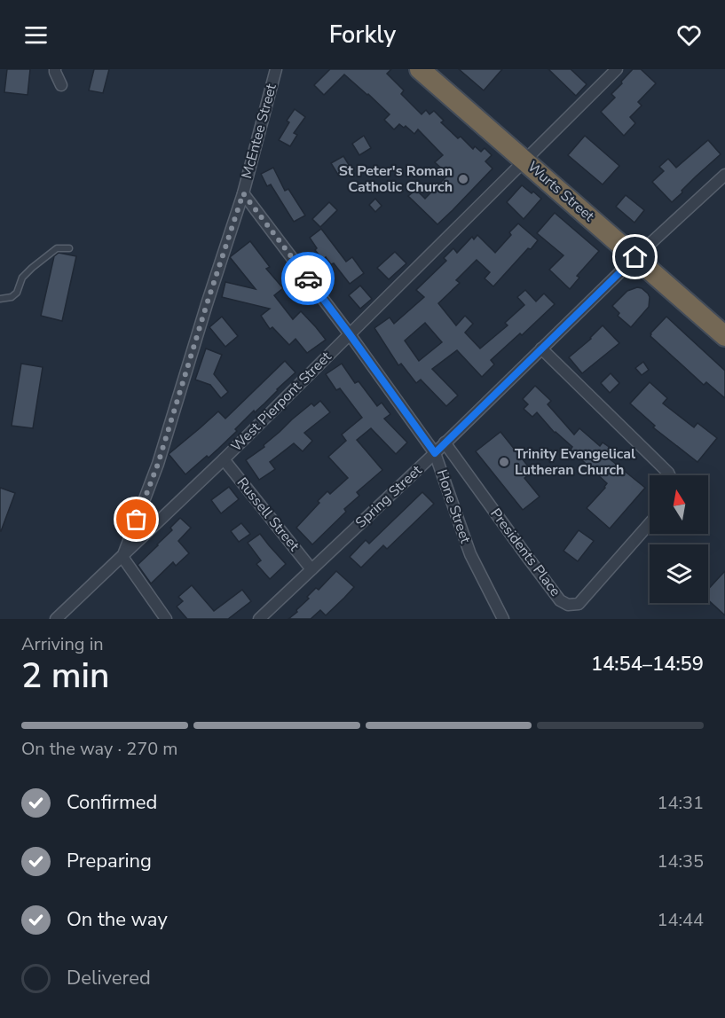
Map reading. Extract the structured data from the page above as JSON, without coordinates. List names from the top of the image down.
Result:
{
  "streets": {
    "highway": ["Wurts Street"],
    "street": [
      "McEntee Street",
      "West Pierpont Street",
      "Spring Street",
      "Hone Street",
      "Russell Street",
      "Presidents Place"
    ]
  },
  "crossings": [
    ["McEntee Street", "West Pierpont Street"],
    ["McEntee Street", "Hone Street"],
    ["Wurts Street", "West Pierpont Street"],
    ["Wurts Street", "Spring Street"],
    ["West Pierpont Street", "Hone Street"],
    ["West Pierpont Street", "Russell Street"],
    ["Spring Street", "Hone Street"],
    ["Spring Street", "Russell Street"],
    ["Spring Street", "Presidents Place"]
  ],
  "places": ["St Peter's Roman Catholic Church", "Trinity Evangelical Lutheran Church"],
  "north": "top",
  "page": {
    "header": "Forkly",
    "heading": ["2 min", "Arriving in", "14:54–14:59"],
    "bar": "On the way · 270 m",
    "list": [
      ["Confirmed", "14:31"],
      ["Preparing", "14:35"],
      ["On the way", "14:44"],
      "Delivered"
    ]
  }
}
